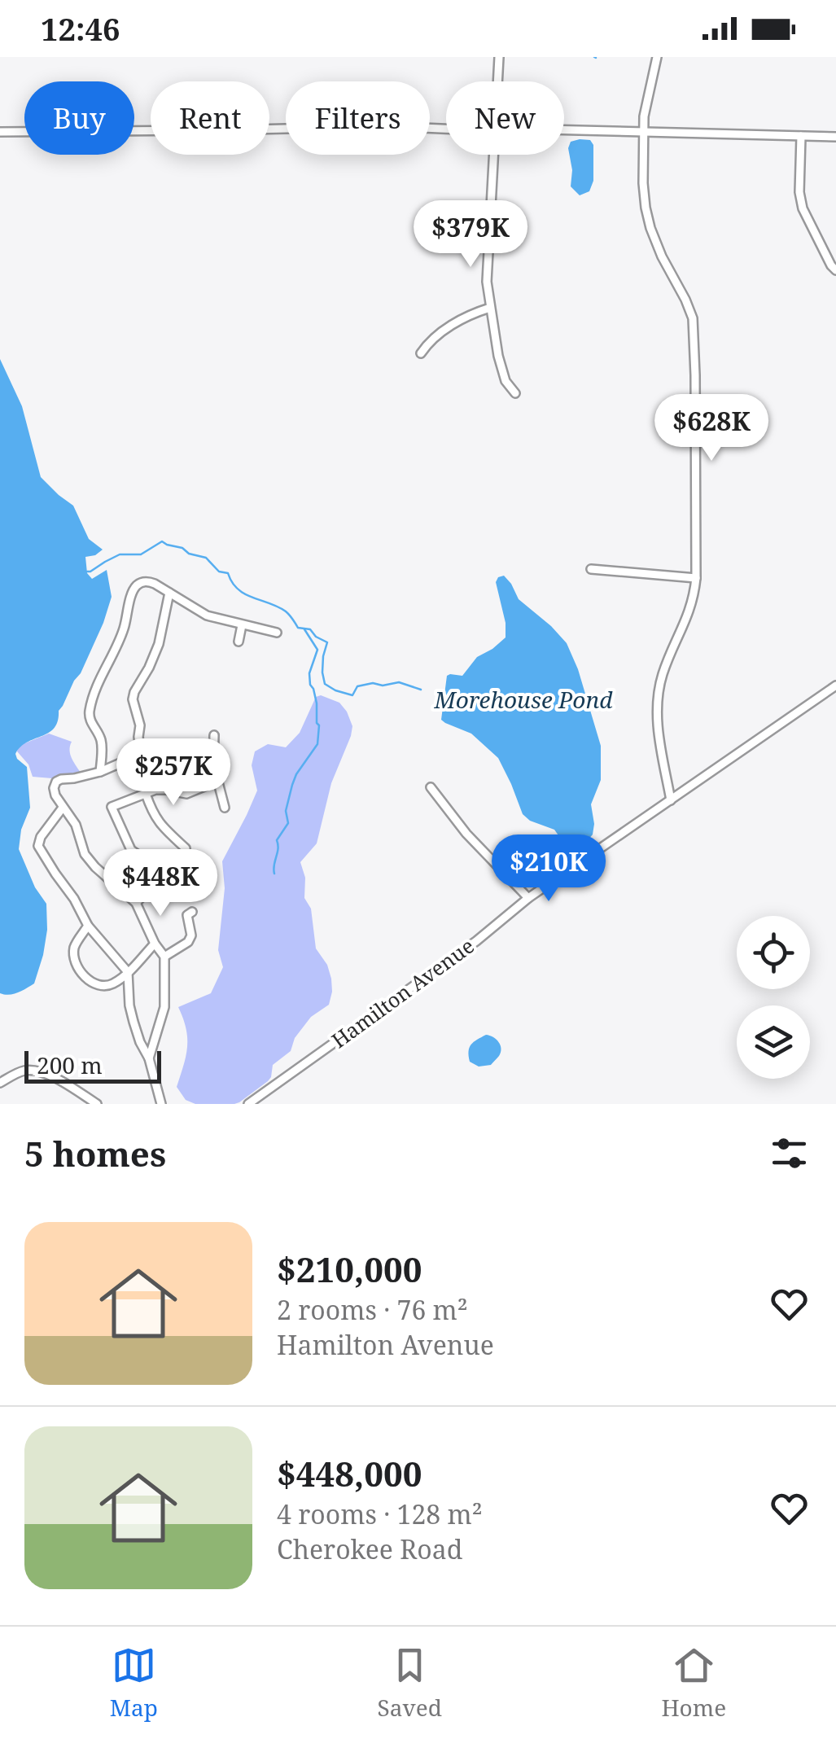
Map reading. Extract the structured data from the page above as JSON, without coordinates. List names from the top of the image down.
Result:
{
  "streets": {
    "street": ["Hamilton Avenue"]
  },
  "water": ["Morehouse Pond"],
  "scale_bar": "200 m",
  "page": {
    "status": "12:46",
    "chip": [
      "Buy",
      "Rent",
      "Filters",
      "New"
    ],
    "price": [
      "$379K",
      "$628K",
      "$257K",
      "$210K",
      "$448K"
    ],
    "scale": "200 m",
    "heading": "5 homes",
    "list": [
      {
        "name": "$210,000",
        "note": "2 rooms · 76 m² · Hamilton Avenue"
      },
      {
        "name": "$448,000",
        "note": "4 rooms · 128 m² · Cherokee Road"
      }
    ],
    "tabs": ["Map", "Saved", "Home"]
  }
}
